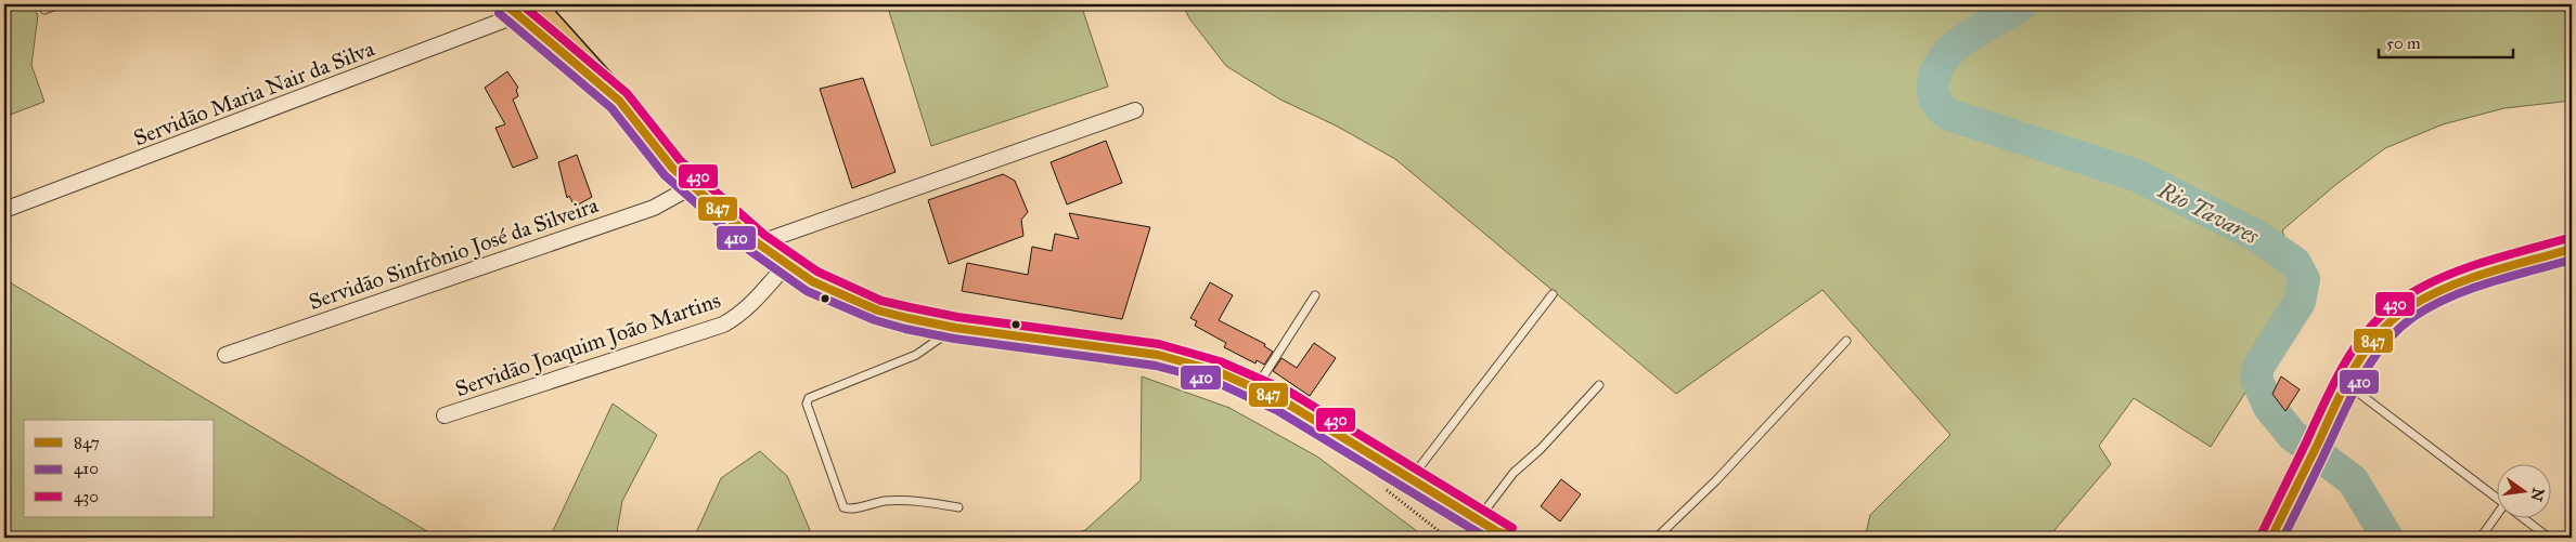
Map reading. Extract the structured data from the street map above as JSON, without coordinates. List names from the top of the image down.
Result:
{
  "streets": {
    "street": ["Servidão Maria Nair da Silva", "Servidão Sinfrônio José da Silveira", "Servidão Joaquim João Martins"]
  },
  "water": ["Rio Tavares"],
  "lines": ["transit line 847", "transit line 430", "transit line 410"],
  "legend": ["847", "410", "430"],
  "scale_bar": "50 m",
  "north": "right"
}
